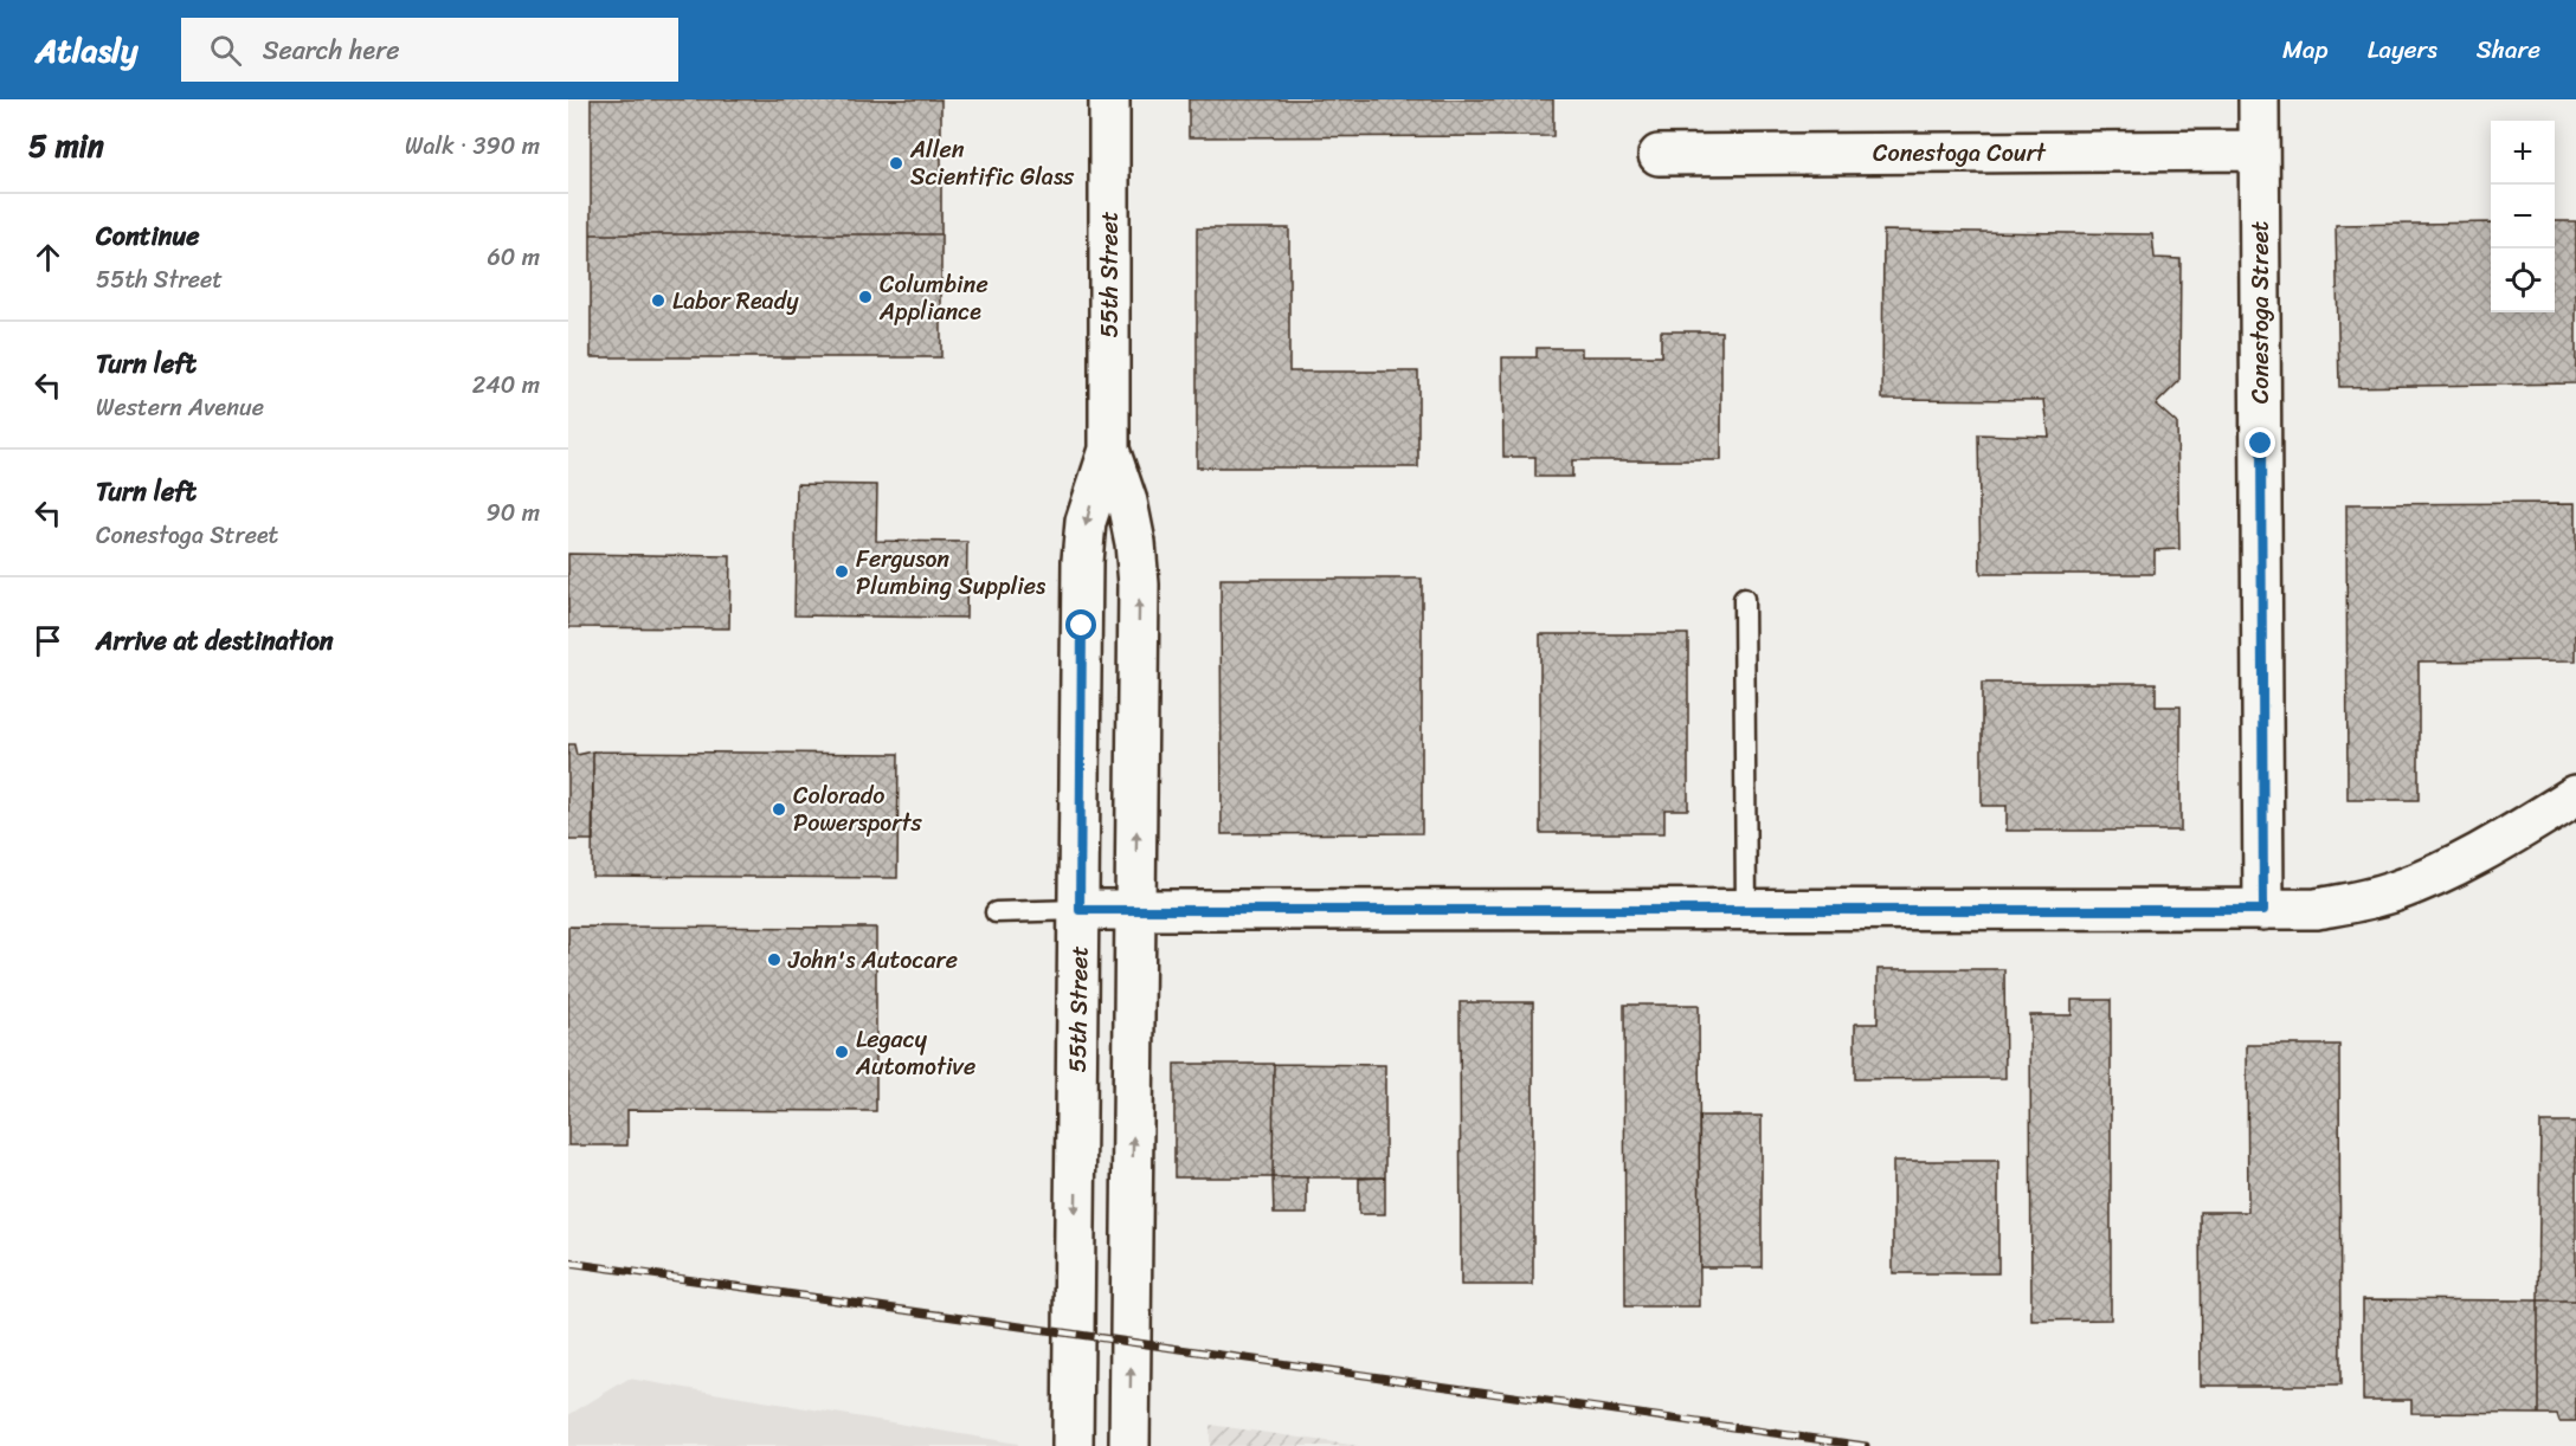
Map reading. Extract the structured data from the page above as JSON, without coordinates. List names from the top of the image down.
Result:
{
  "streets": {
    "street": ["Conestoga Court", "55th Street", "Conestoga Street"]
  },
  "crossings": [
    ["Conestoga Court", "Conestoga Street"]
  ],
  "places": [
    "Allen Scientific Glass",
    "Columbine Appliance",
    "Labor Ready",
    "Ferguson Plumbing Supplies",
    "Colorado Powersports",
    "John's Autocare",
    "Legacy Automotive"
  ],
  "page": {
    "header": "Atlasly",
    "search": "Search here",
    "nav": ["Map", "Layers", "Share"],
    "heading": ["5 min", "Walk · 390 m"],
    "map_buttons": ["+", "−"],
    "list": [
      ["Continue", "55th Street", "60 m"],
      ["Turn left", "Western Avenue", "240 m"],
      ["Turn left", "Conestoga Street", "90 m"],
      "Arrive at destination"
    ]
  }
}
